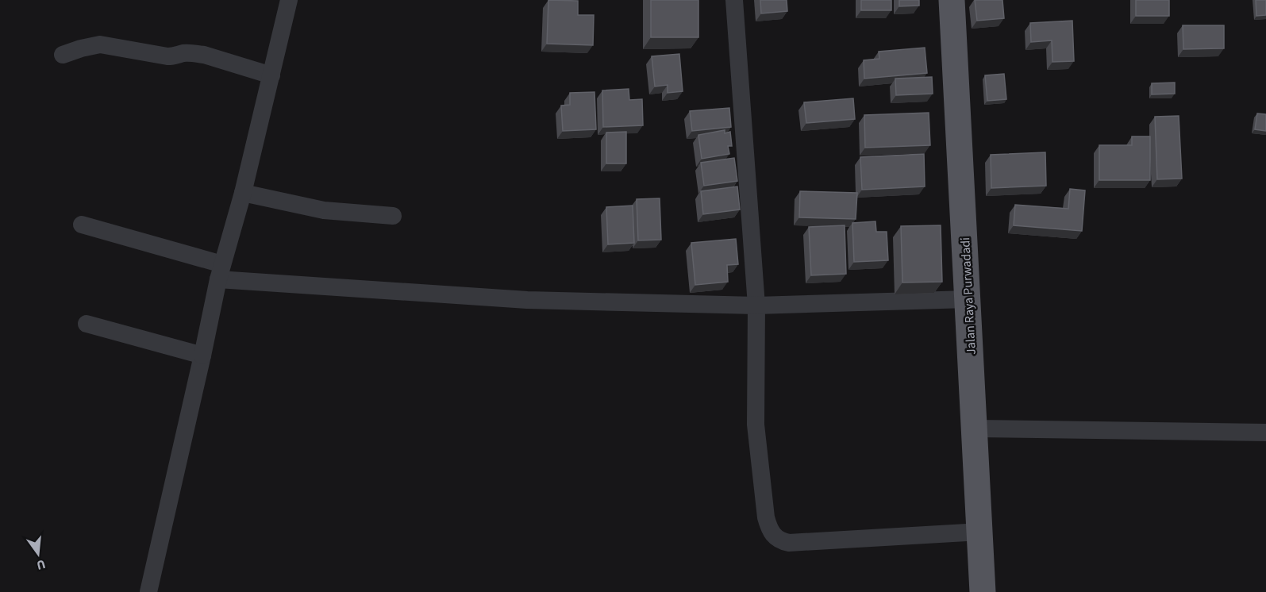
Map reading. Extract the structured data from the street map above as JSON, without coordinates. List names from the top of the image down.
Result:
{
  "streets": {
    "main road": ["Jalan Raya Purwadadi"]
  },
  "north": "bottom"
}
